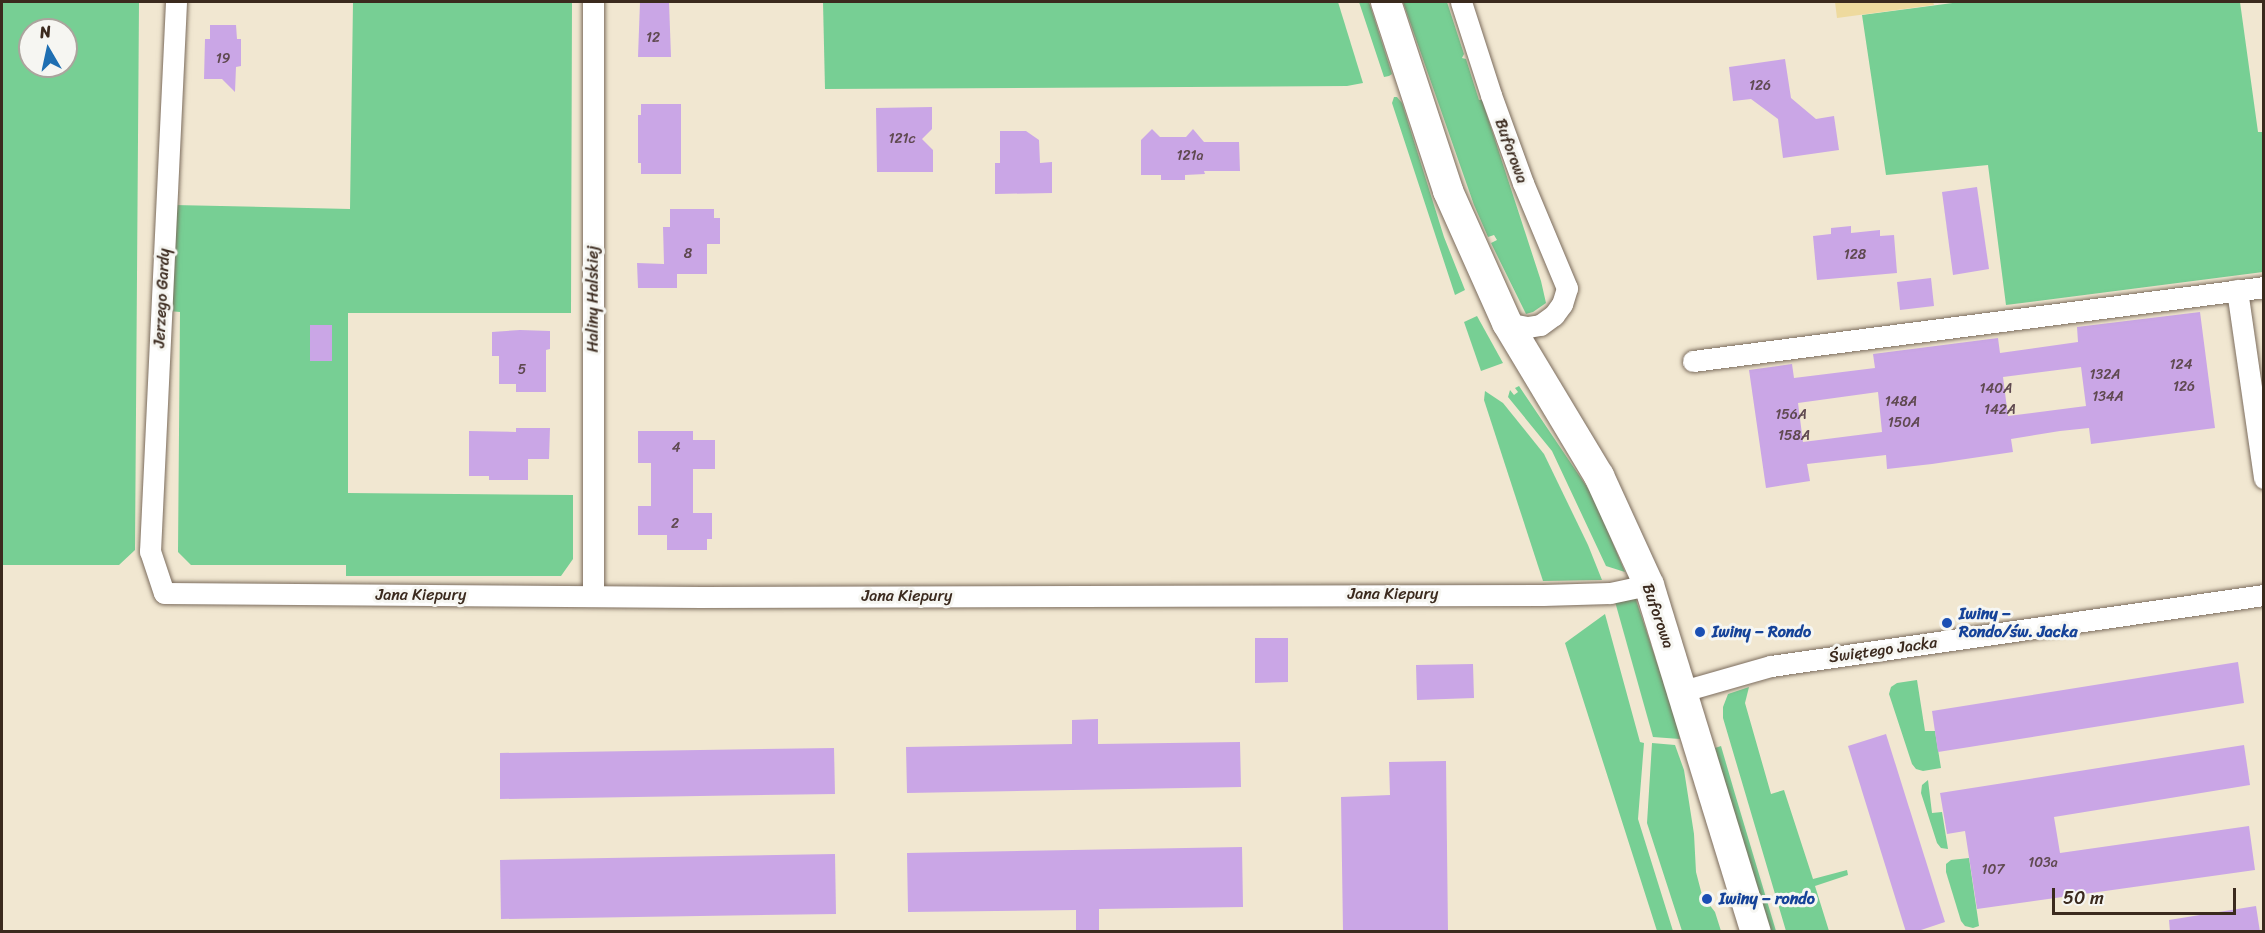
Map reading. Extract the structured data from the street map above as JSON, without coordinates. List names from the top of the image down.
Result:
{
  "streets": {
    "main road": ["Buforowa"],
    "street": [
      "Jerzego Gardy",
      "Haliny Halskiej",
      "Jana Kiepury",
      "Świętego Jacka"
    ]
  },
  "crossings": [
    ["Buforowa", "Jana Kiepury"],
    ["Buforowa", "Świętego Jacka"],
    ["Jerzego Gardy", "Jana Kiepury"],
    ["Haliny Halskiej", "Jana Kiepury"]
  ],
  "places": ["Iwiny – Rondo/św. Jacka", "Iwiny – Rondo", "Iwiny – rondo"],
  "house_numbers": [
    "12",
    "19",
    "126",
    "121c",
    "121a",
    "8",
    "128",
    "124",
    "5",
    "132A",
    "126",
    "140A",
    "134A",
    "148A",
    "142A",
    "156A",
    "150A",
    "158A",
    "4",
    "2",
    "103a",
    "107"
  ],
  "scale_bar": "50 m",
  "north": "top"
}
